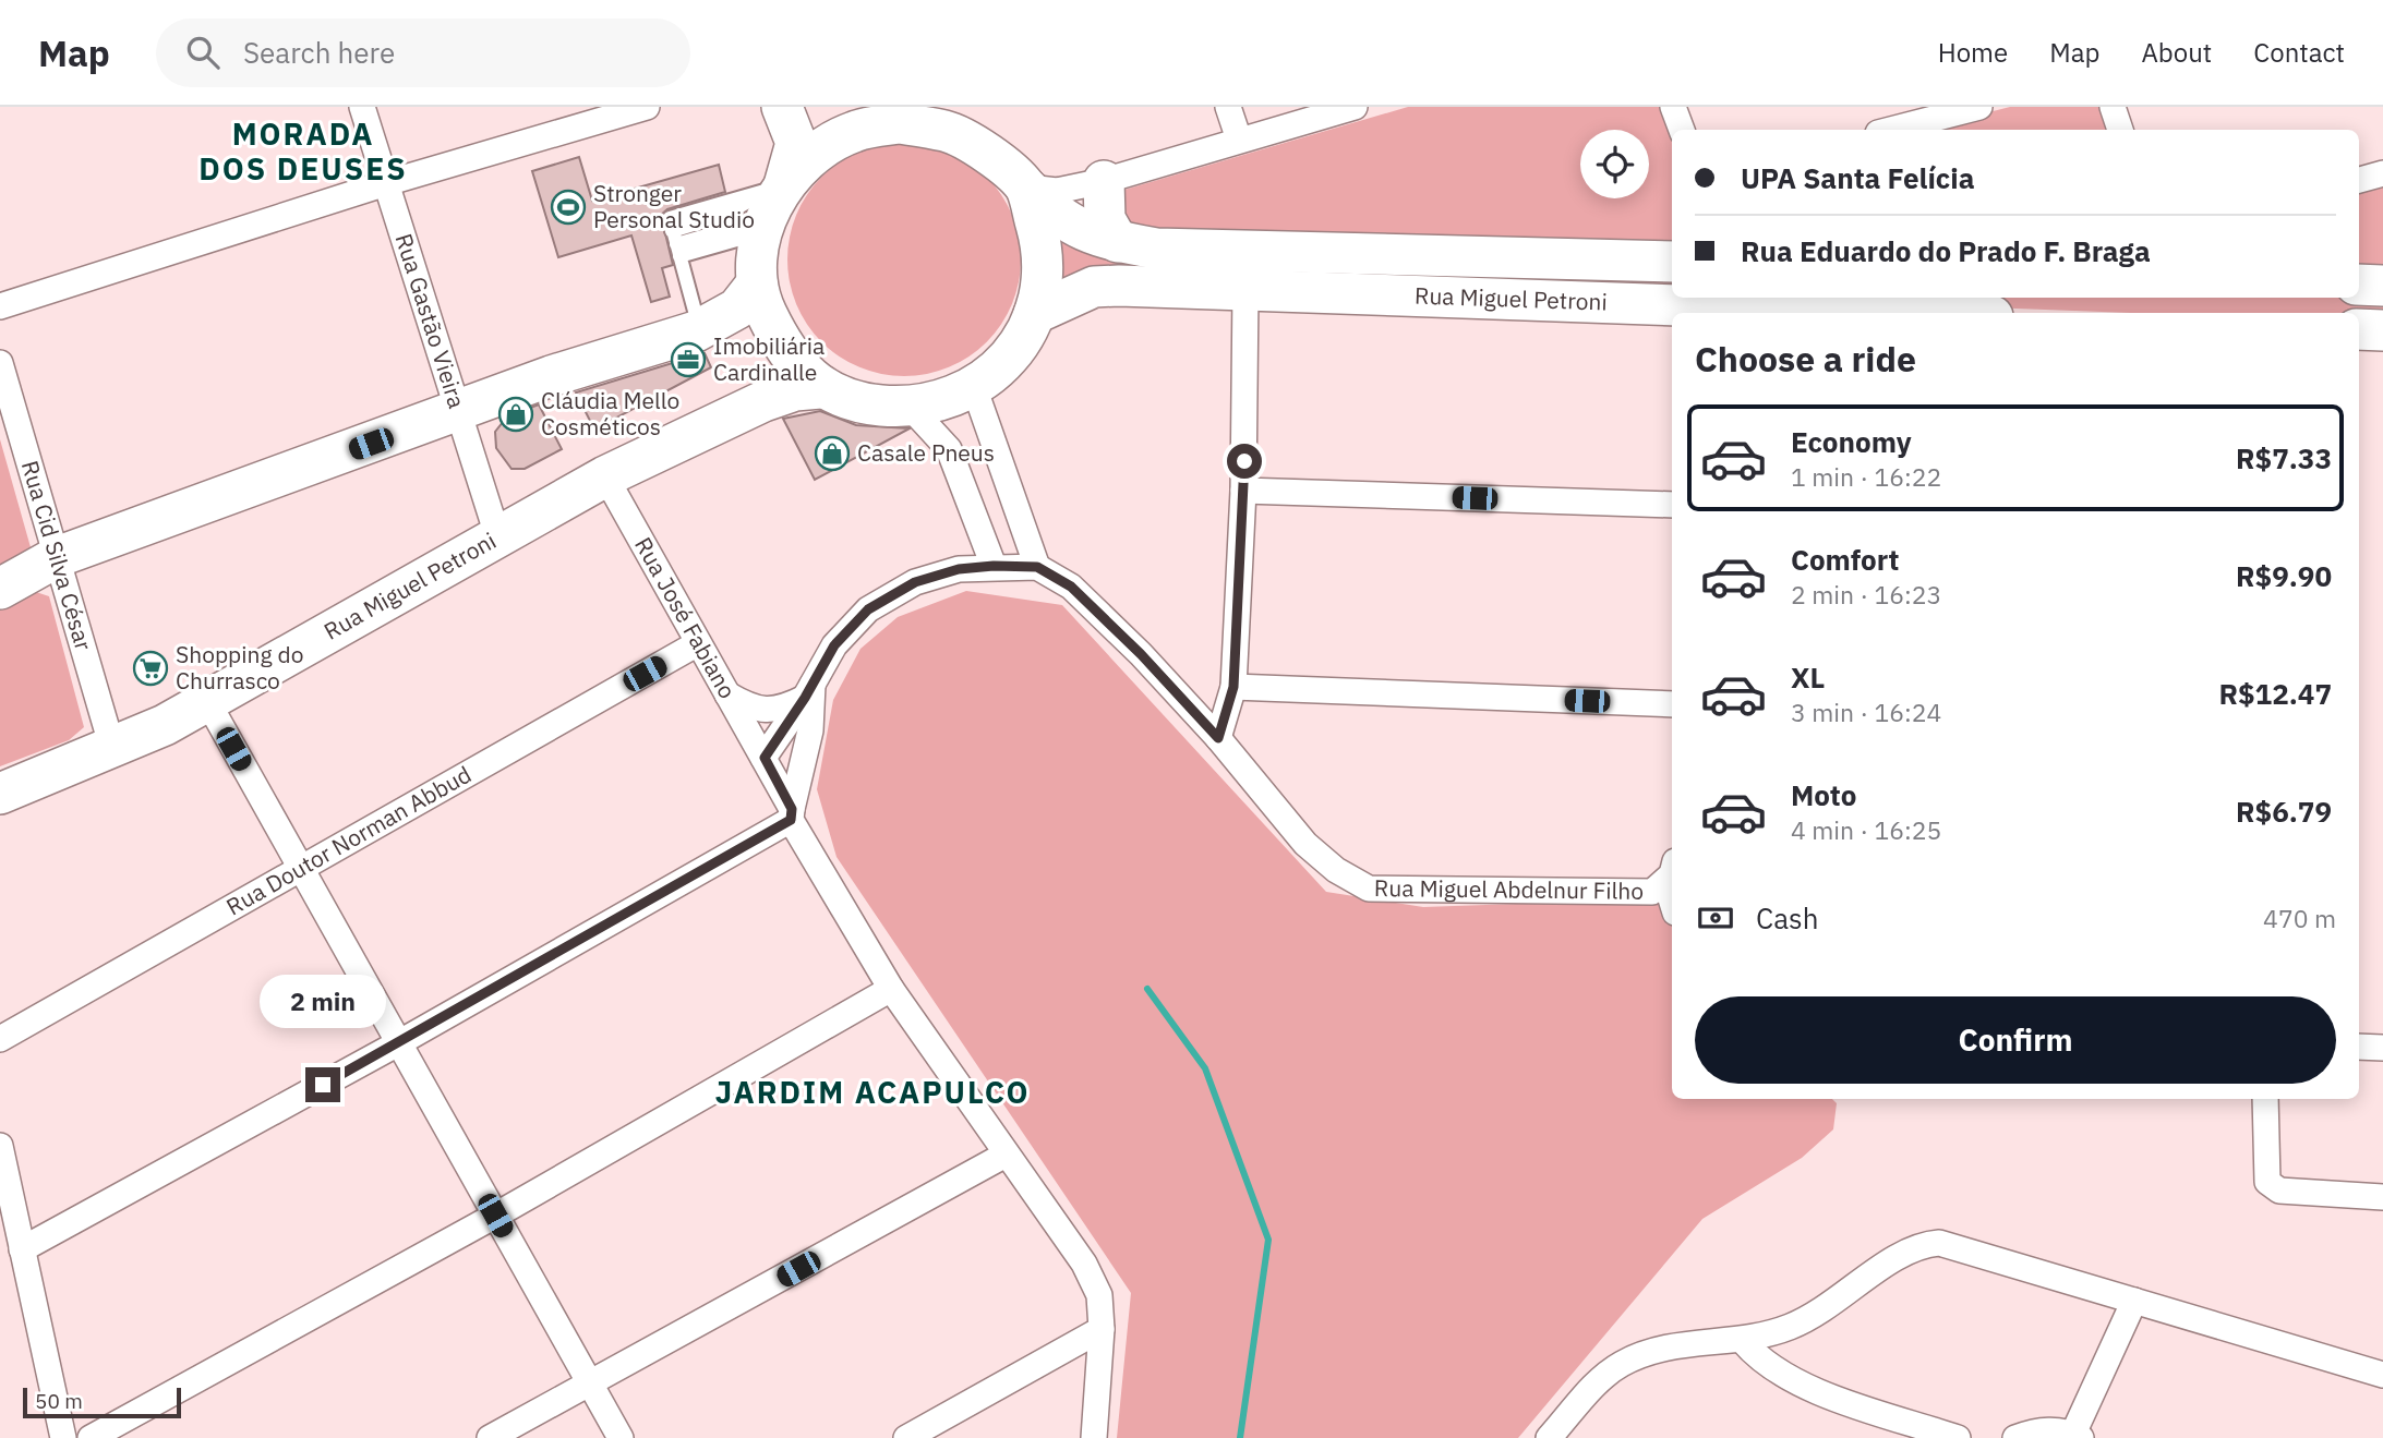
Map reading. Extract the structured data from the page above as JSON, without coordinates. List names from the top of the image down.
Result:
{
  "streets": {
    "main road": ["Rua Miguel Petroni"],
    "street": [
      "Rua Gastão Vieira",
      "Rua Cid Silva César",
      "Rua José Fabiano",
      "Rua Doutor Norman Abbud",
      "Rua Miguel Abdelnur Filho"
    ]
  },
  "crossings": [
    ["Rua Miguel Petroni", "Rua Gastão Vieira"],
    ["Rua Miguel Petroni", "Rua Cid Silva César"],
    ["Rua Miguel Petroni", "Rua José Fabiano"],
    ["Rua José Fabiano", "Rua Doutor Norman Abbud"],
    ["Rua José Fabiano", "Rua Miguel Abdelnur Filho"]
  ],
  "districts": ["MORADA DOS DEUSES", "JARDIM ACAPULCO"],
  "places": {
    "sports": ["Stronger Personal Studio"],
    "office": ["Imobiliária Cardinalle"],
    "shop": ["Cláudia Mello Cosméticos", "Casale Pneus"],
    "supermarket": ["Shopping do Churrasco"]
  },
  "scale_bar": "50 m",
  "page": {
    "header": "Map",
    "search": "Search here",
    "nav": [
      "Home",
      "Map",
      "About",
      "Contact"
    ],
    "banner": ["UPA Santa Felícia", "Rua Eduardo do Prado F. Braga"],
    "heading": "Choose a ride",
    "list": [
      {
        "name": "Economy",
        "note": "1 min · 16:22",
        "value": "R$7.33"
      },
      {
        "name": "Comfort",
        "note": "2 min · 16:23",
        "value": "R$9.90"
      },
      {
        "name": "XL",
        "note": "3 min · 16:24",
        "value": "R$12.47"
      },
      {
        "name": "Moto",
        "note": "4 min · 16:25",
        "value": "R$6.79"
      }
    ],
    "pay": ["Cash", "470 m"],
    "bubble": "2 min",
    "buttons": "Confirm",
    "scale": "50 m"
  }
}
